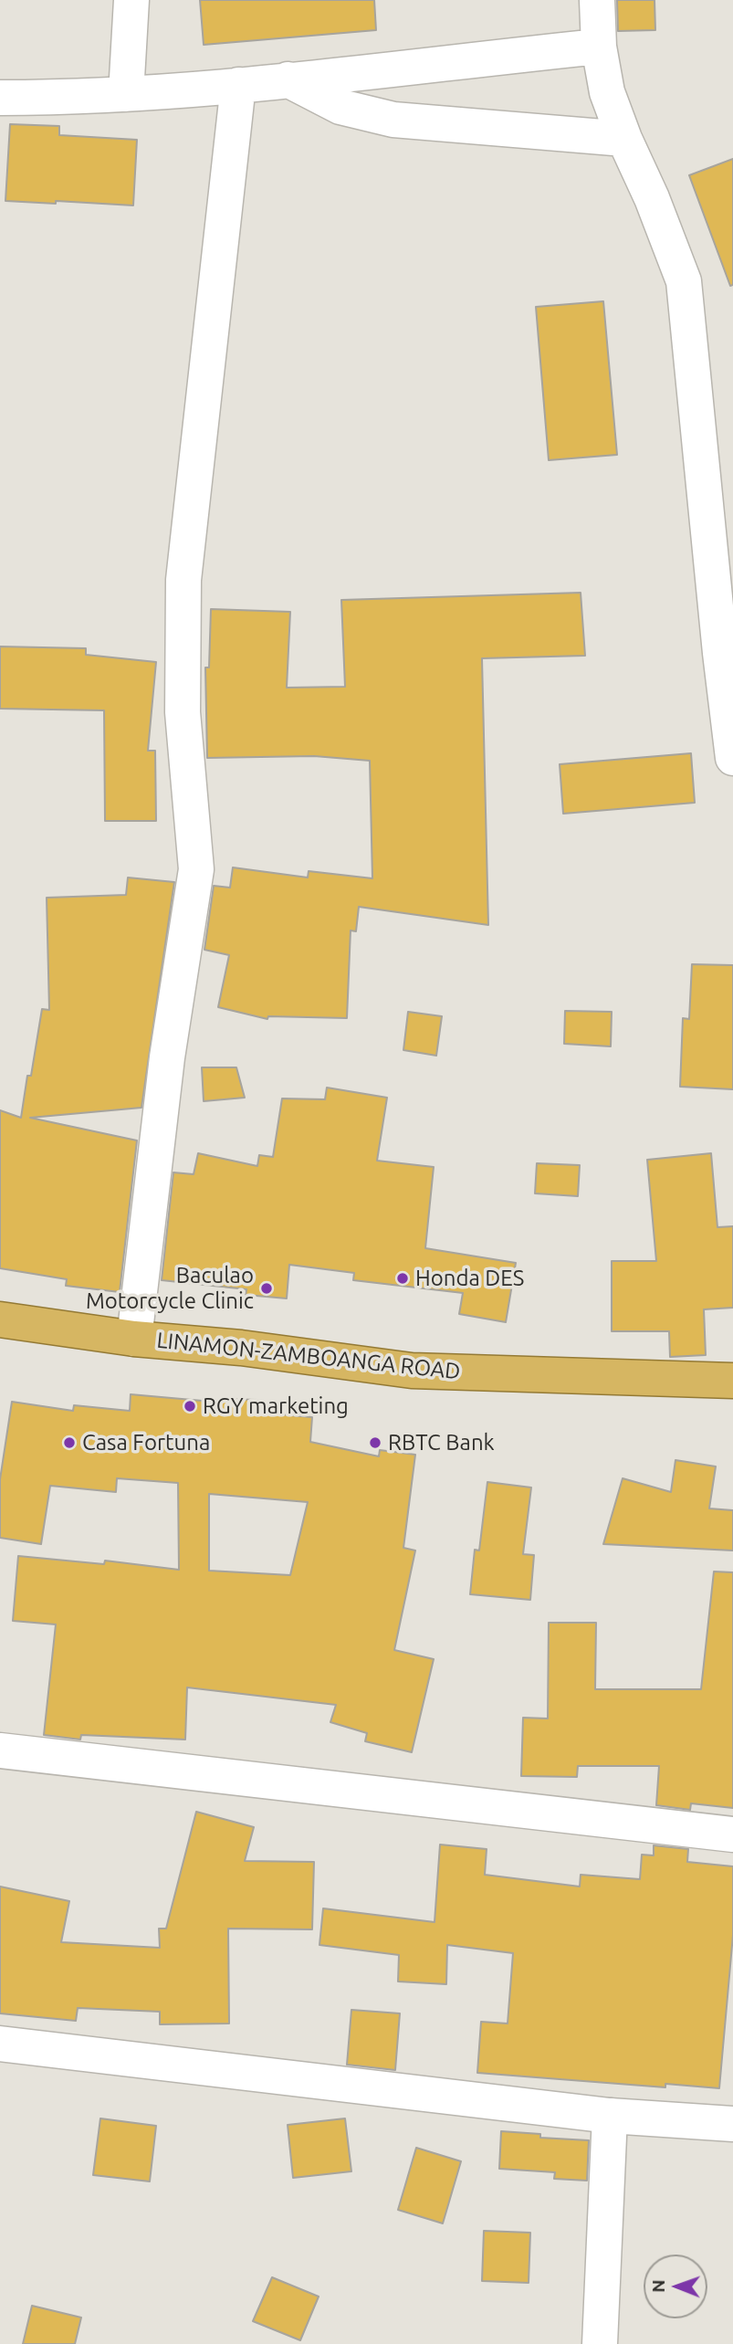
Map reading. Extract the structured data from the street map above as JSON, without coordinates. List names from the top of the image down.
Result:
{
  "streets": {
    "highway": ["LINAMON-ZAMBOANGA ROAD"]
  },
  "places": [
    "Honda DES",
    "Baculao Motorcycle Clinic",
    "RGY marketing",
    "Casa Fortuna",
    "RBTC Bank"
  ],
  "north": "left"
}
